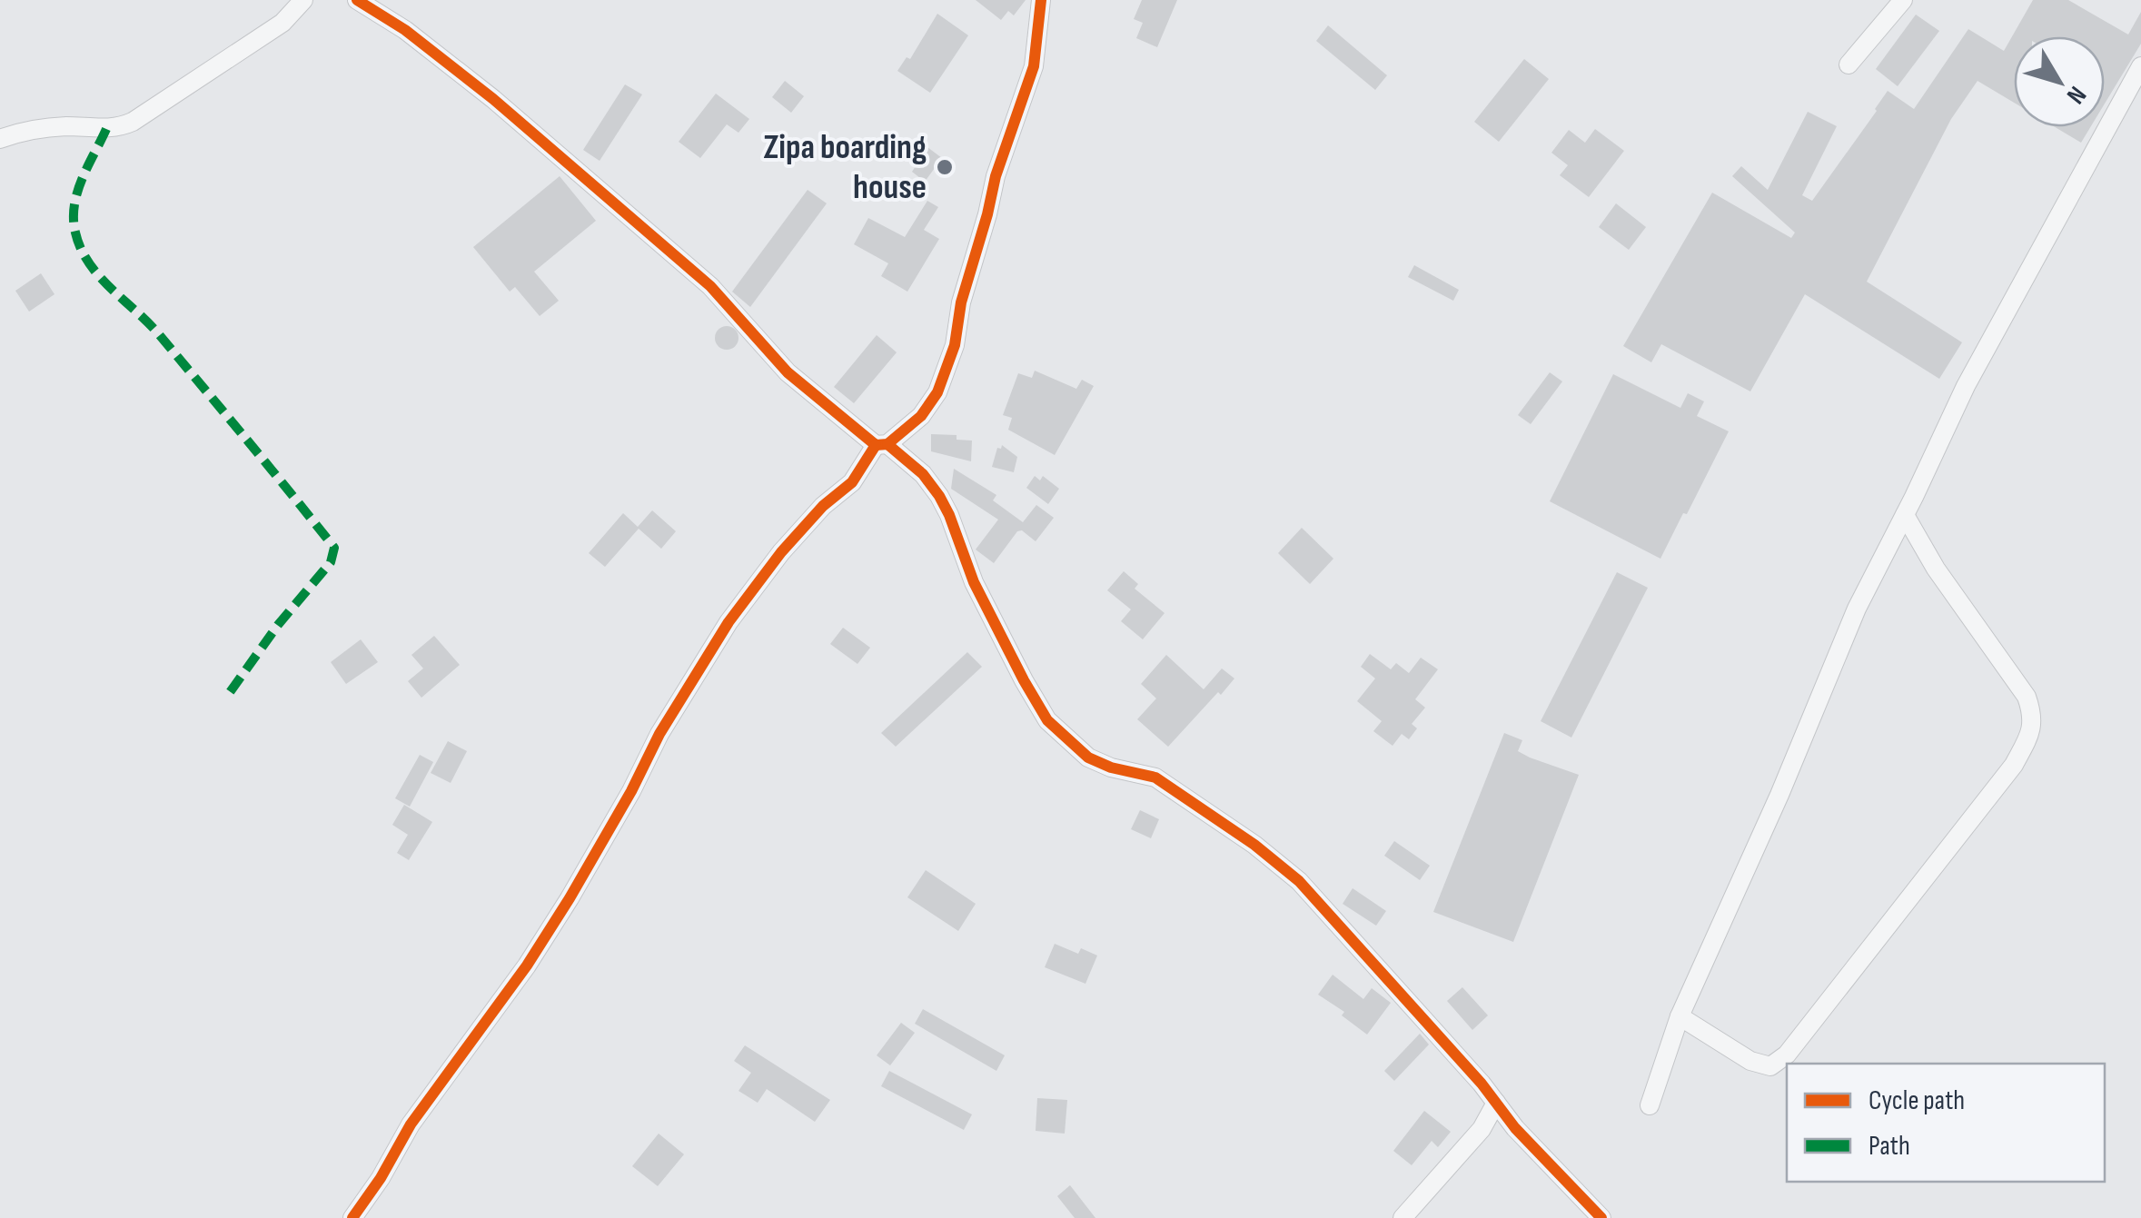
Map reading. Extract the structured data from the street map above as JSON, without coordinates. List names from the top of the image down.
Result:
{
  "places": ["Zipa boarding house"],
  "legend": ["Cycle path", "Path"],
  "north": "bottom right"
}
